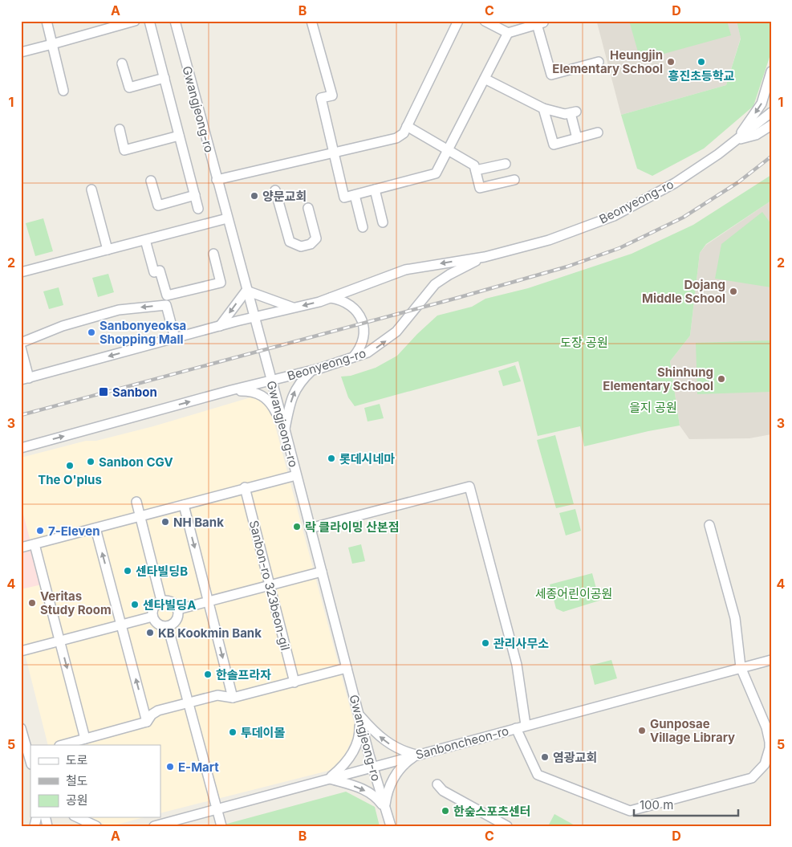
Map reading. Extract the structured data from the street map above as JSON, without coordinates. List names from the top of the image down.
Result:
{
  "streets": {
    "street": [
      "Gwangjeong-ro",
      "Beonyeong-ro",
      "Sanbon-ro 323beon-gil",
      "Sanboncheon-ro"
    ]
  },
  "crossings": [
    ["Gwangjeong-ro", "Beonyeong-ro"],
    ["Gwangjeong-ro", "Sanboncheon-ro"]
  ],
  "parks": ["도장 공원", "을지 공원", "세종어린이공원"],
  "places": {
    "other": [
      "Heungjin Elementary School",
      "흥진초등학교",
      "양문교회",
      "Dojang Middle School",
      "Sanbonyeoksa Shopping Mall",
      "Shinhung Elementary School",
      "롯데시네마",
      "Sanbon CGV",
      "The O'plus",
      "NH Bank",
      "락 클라이밍 산본점",
      "7-Eleven",
      "센타빌딩B",
      "Veritas Study Room",
      "센타빌딩A",
      "KB Kookmin Bank",
      "관리사무소",
      "한솔프라자",
      "Gunposae Village Library",
      "투데이몰",
      "염광교회",
      "E-Mart",
      "한숲스포츠센터"
    ],
    "transit": ["Sanbon"]
  },
  "legend": ["도로", "철도", "공원"],
  "scale_bar": "100 m",
  "grid": {
    "columns": [
      "A",
      "B",
      "C",
      "D"
    ],
    "rows": [
      "1",
      "2",
      "3",
      "4",
      "5"
    ]
  }
}
